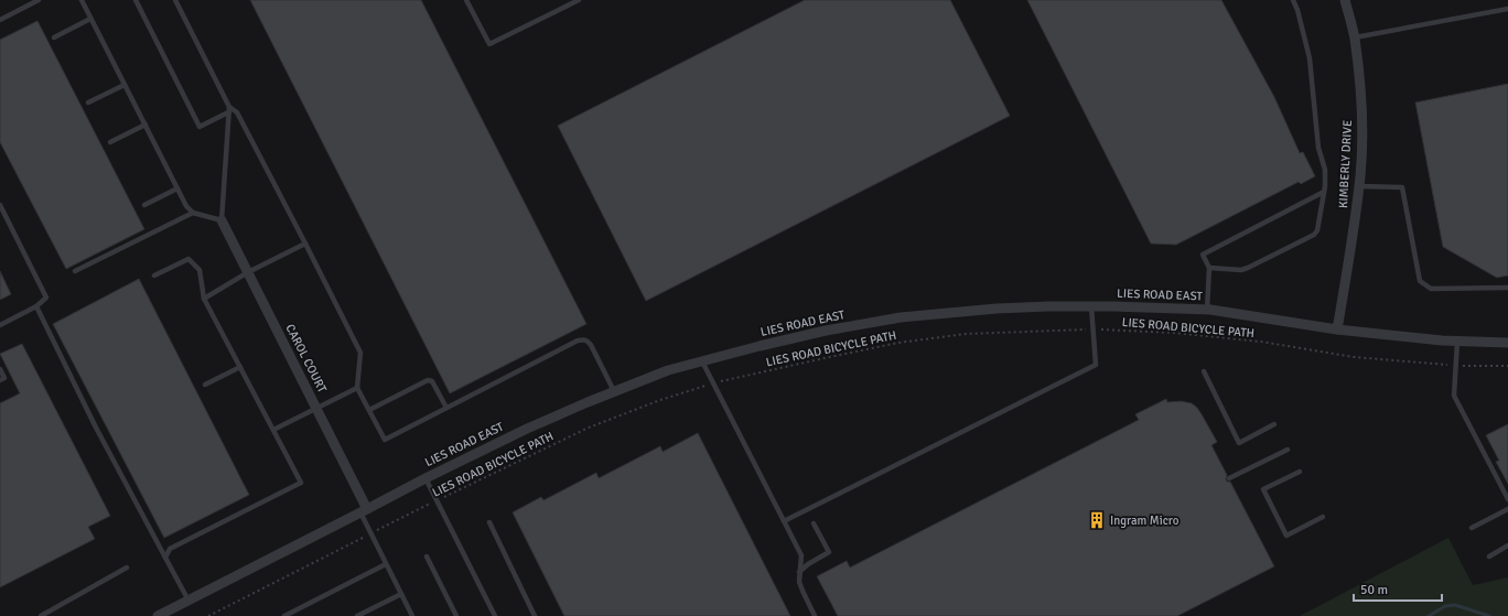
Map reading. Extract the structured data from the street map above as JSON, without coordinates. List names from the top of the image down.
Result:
{
  "streets": {
    "street": ["KIMBERLY DRIVE", "LIES ROAD EAST", "CAROL COURT"],
    "path": ["LIES ROAD BICYCLE PATH"]
  },
  "crossings": [
    ["KIMBERLY DRIVE", "LIES ROAD EAST"],
    ["LIES ROAD EAST", "CAROL COURT"]
  ],
  "places": {
    "building": ["Ingram Micro"]
  },
  "scale_bar": "50 m"
}
